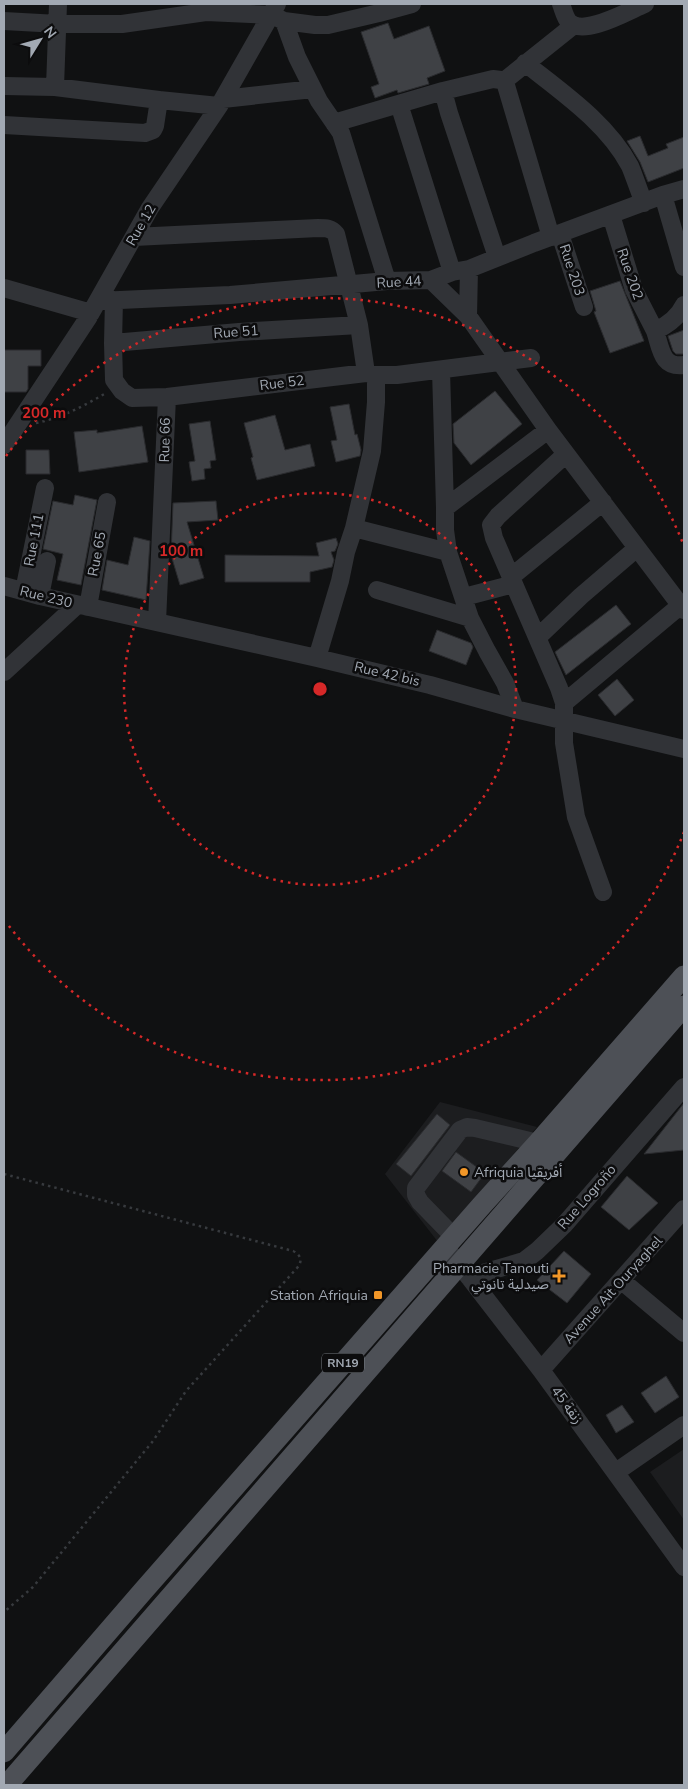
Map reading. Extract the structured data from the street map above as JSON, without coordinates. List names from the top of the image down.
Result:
{
  "streets": {
    "main road": ["RN19"],
    "street": [
      "Rue 12",
      "Rue 203",
      "Rue 202",
      "Rue 44",
      "Rue 51",
      "Rue 52",
      "Rue 66",
      "Rue 111",
      "Rue 65",
      "Rue 230",
      "Rue 42 bis",
      "Rue Logroño",
      "Avenue Ait Ouryaghel",
      "زنقة 45"
    ]
  },
  "crossings": [
    ["Rue 12", "Rue 44"],
    ["Rue 203", "Rue 44"],
    ["Rue 202", "Rue 44"],
    ["Rue 52", "Rue 66"],
    ["Rue 66", "Rue 42 bis"],
    ["Rue 111", "Rue 230"],
    ["Rue 65", "Rue 230"],
    ["Rue 65", "Rue 42 bis"],
    ["Rue 230", "Rue 42 bis"],
    ["Rue Logroño", "RN19"],
    ["Rue Logroño", "زنقة 45"],
    ["Avenue Ait Ouryaghel", "زنقة 45"],
    ["RN19", "زنقة 45"]
  ],
  "places": {
    "other": ["Afriquia أفريقيا"],
    "health": ["Pharmacie Tanouti صيدلية تانوتي"],
    "transit": ["Station Afriquia"]
  },
  "north": "top right",
  "rings": ["200 m", "100 m"]
}
